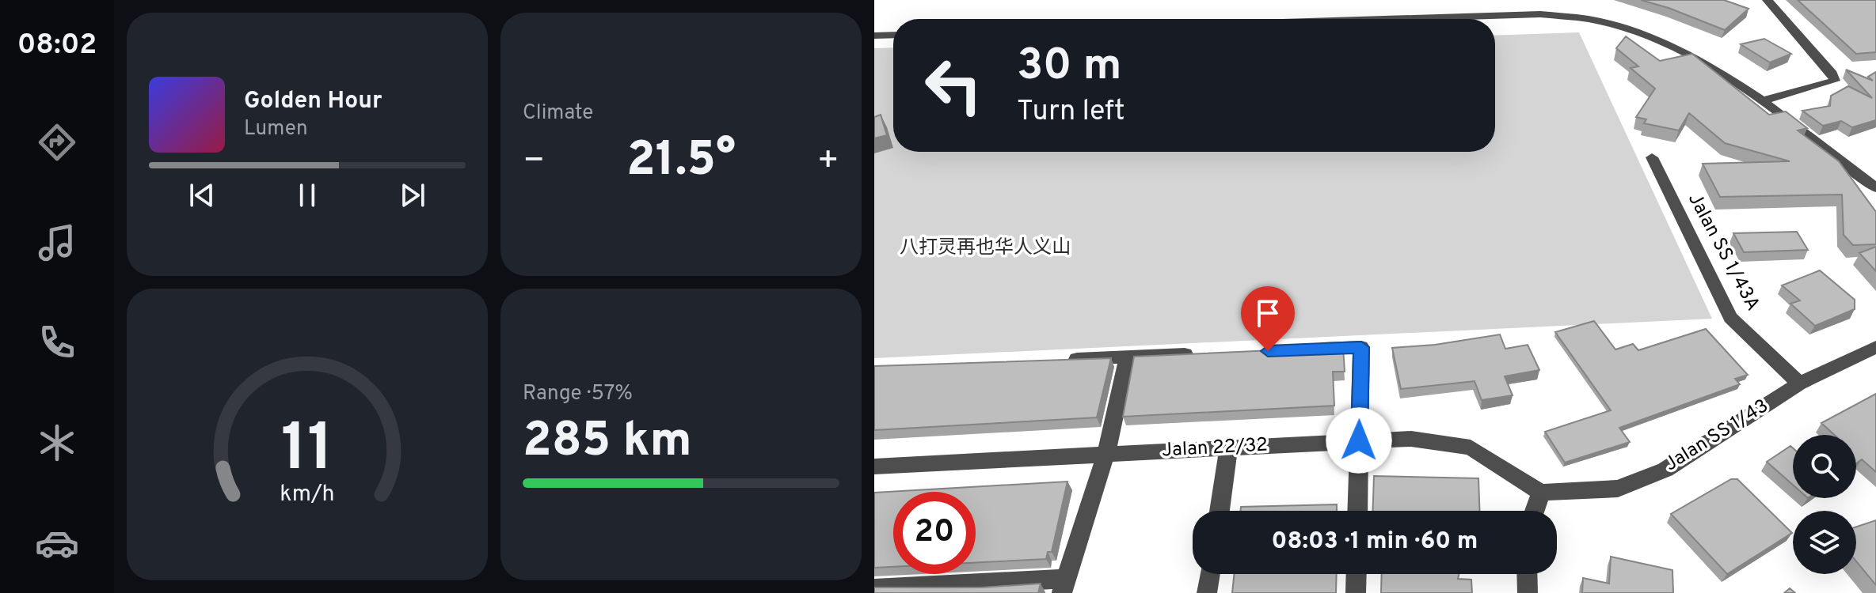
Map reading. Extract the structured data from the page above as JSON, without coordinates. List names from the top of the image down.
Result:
{
  "streets": {
    "street": ["Jalan SS 1/43A", "Jalan SS 1/43", "Jalan 22/32"]
  },
  "crossings": [
    ["Jalan SS 1/43A", "Jalan SS 1/43"],
    ["Jalan SS 1/43", "Jalan 22/32"]
  ],
  "parks": ["八打灵再也华人义山"],
  "page": {
    "tabs": "08:02",
    "tile": [
      "Climate",
      ["Range · 57%", "285 km"]
    ],
    "turn": ["30 m", "Turn left"],
    "song": ["Golden Hour", "Lumen"],
    "heat": ["−", "21.5°", "+"],
    "limit": "20",
    "trip": "08:03 · 1 min · 60 m",
    "gauge": ["11", "km/h"]
  }
}
